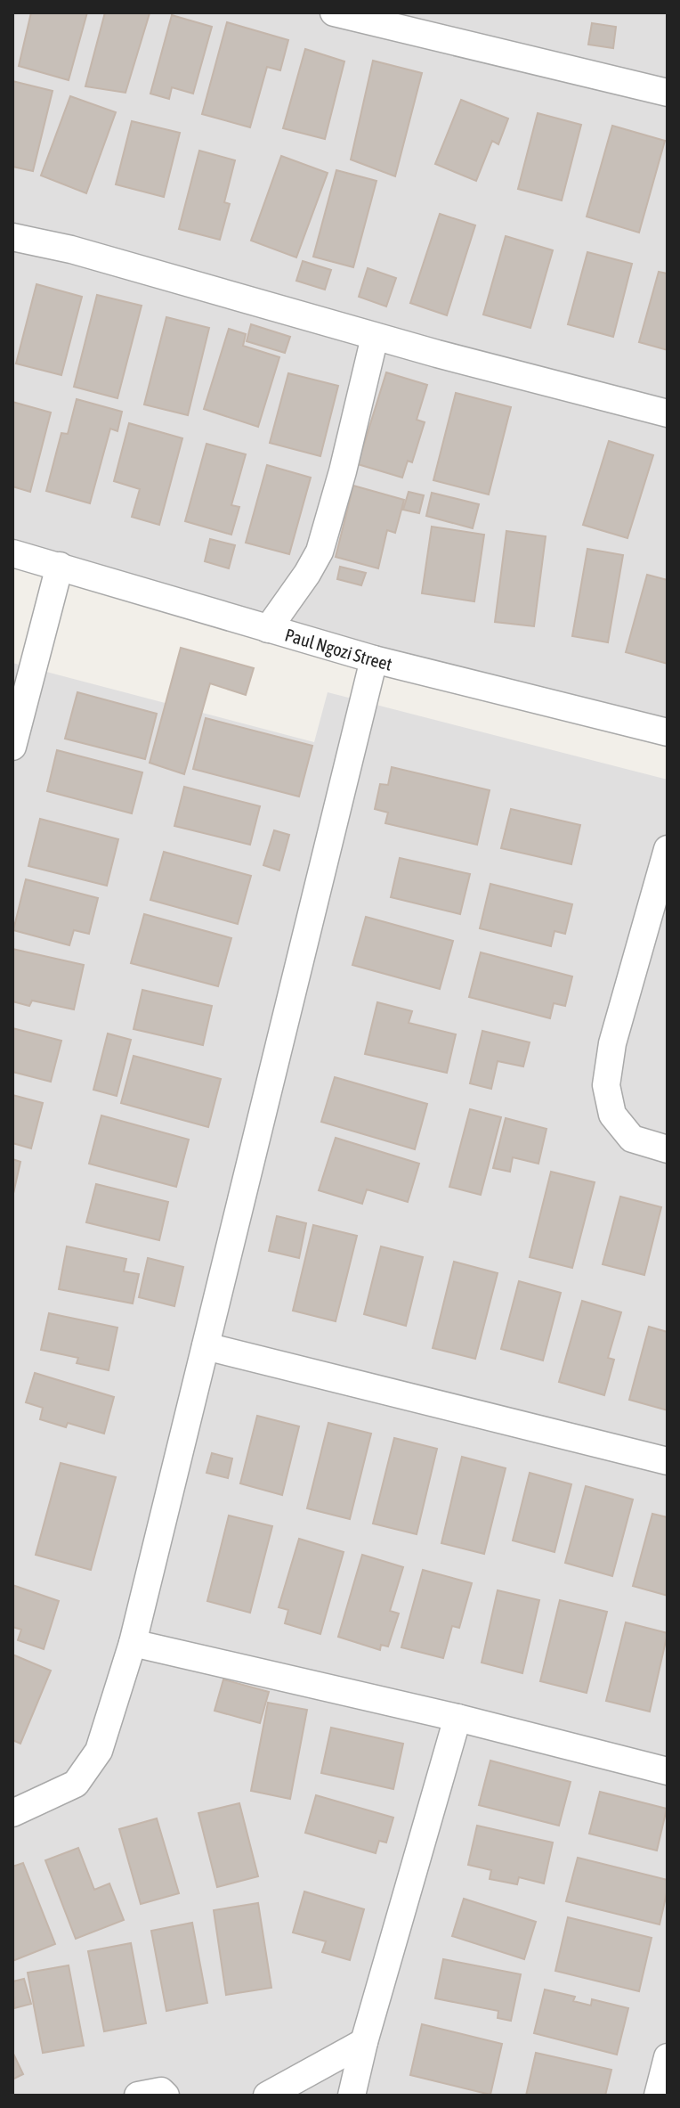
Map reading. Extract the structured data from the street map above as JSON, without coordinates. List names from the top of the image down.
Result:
{
  "streets": {
    "street": ["Paul Ngozi Street"]
  }
}
